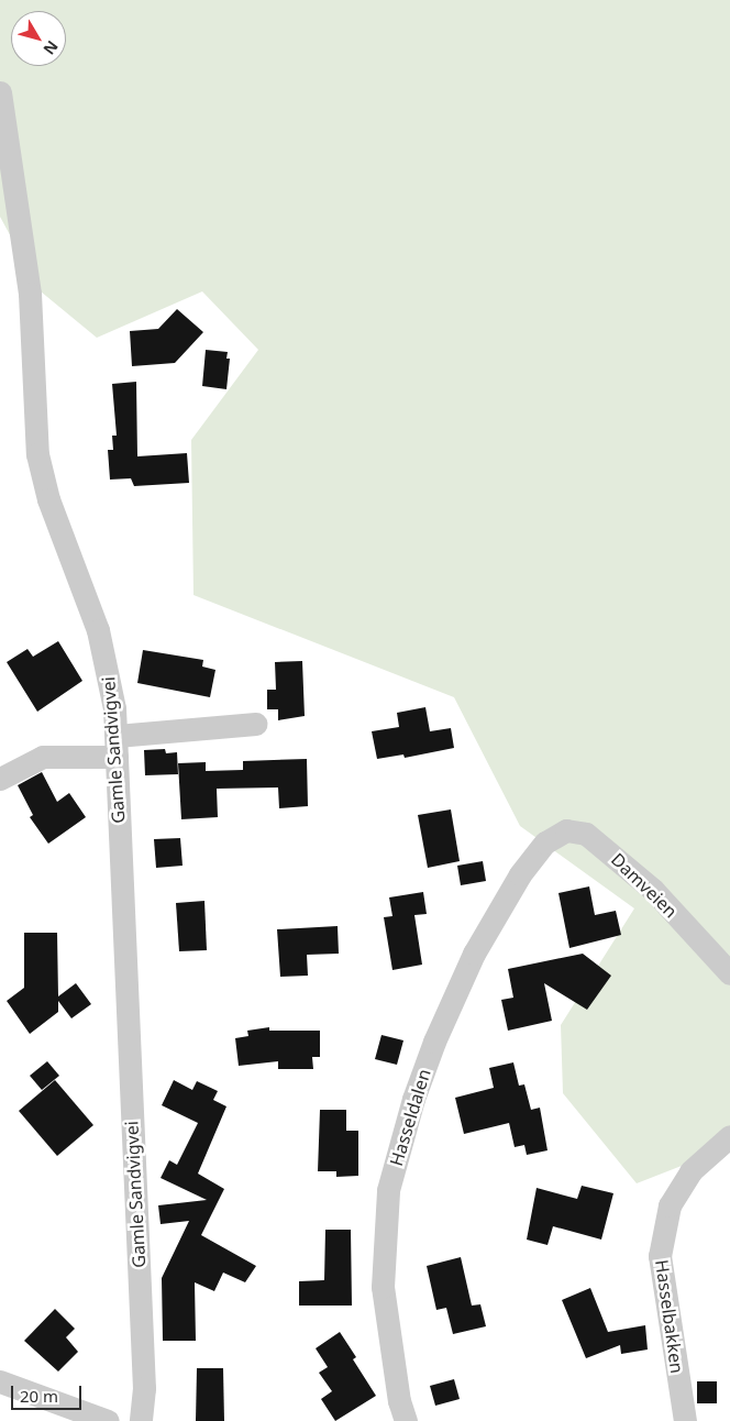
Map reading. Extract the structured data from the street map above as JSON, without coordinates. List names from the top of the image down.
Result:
{
  "streets": {
    "street": [
      "Gamle Sandvigvei",
      "Damveien",
      "Hasseldalen",
      "Hasselbakken"
    ]
  },
  "crossings": [
    ["Damveien", "Hasseldalen"]
  ],
  "scale_bar": "20 m",
  "north": "bottom right"
}
